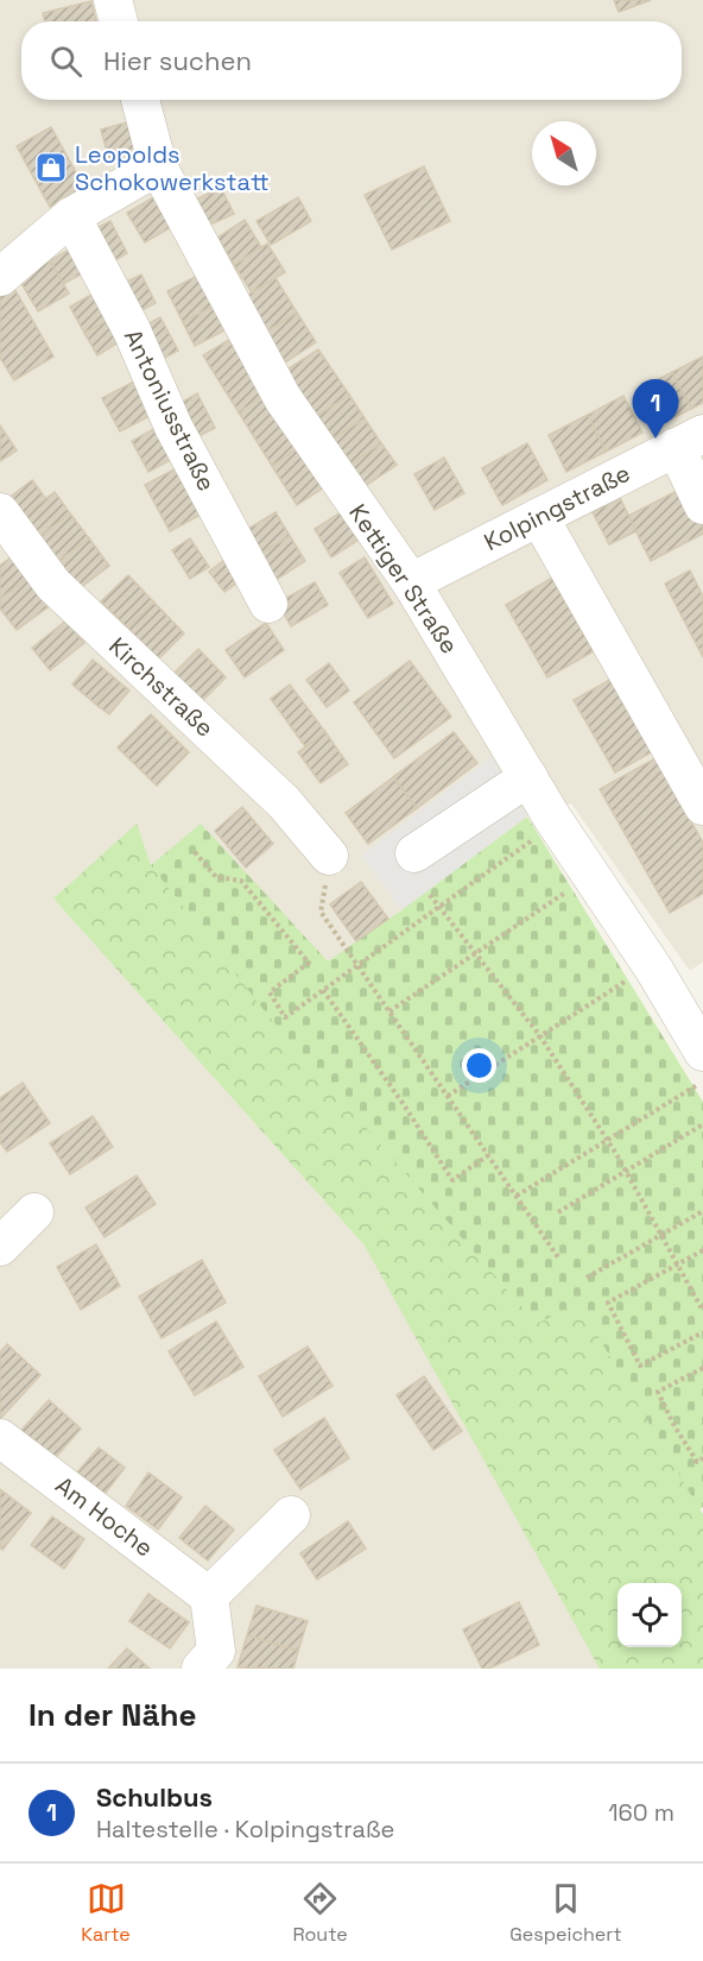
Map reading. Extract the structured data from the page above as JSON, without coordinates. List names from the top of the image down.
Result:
{
  "streets": {
    "street": [
      "Antoniusstraße",
      "Kolpingstraße",
      "Kettiger Straße",
      "Kirchstraße",
      "Am Hoche"
    ]
  },
  "crossings": [
    ["Kolpingstraße", "Kettiger Straße"]
  ],
  "places": {
    "shop": ["Leopolds Schokowerkstatt"]
  },
  "north": "top left",
  "page": {
    "search": "Hier suchen",
    "pins": "1",
    "heading": "In der Nähe",
    "list": [
      {
        "mark": "1",
        "name": "Schulbus",
        "note": "Haltestelle · Kolpingstraße",
        "value": "160 m"
      }
    ],
    "nav": ["Karte", "Route", "Gespeichert"]
  }
}
